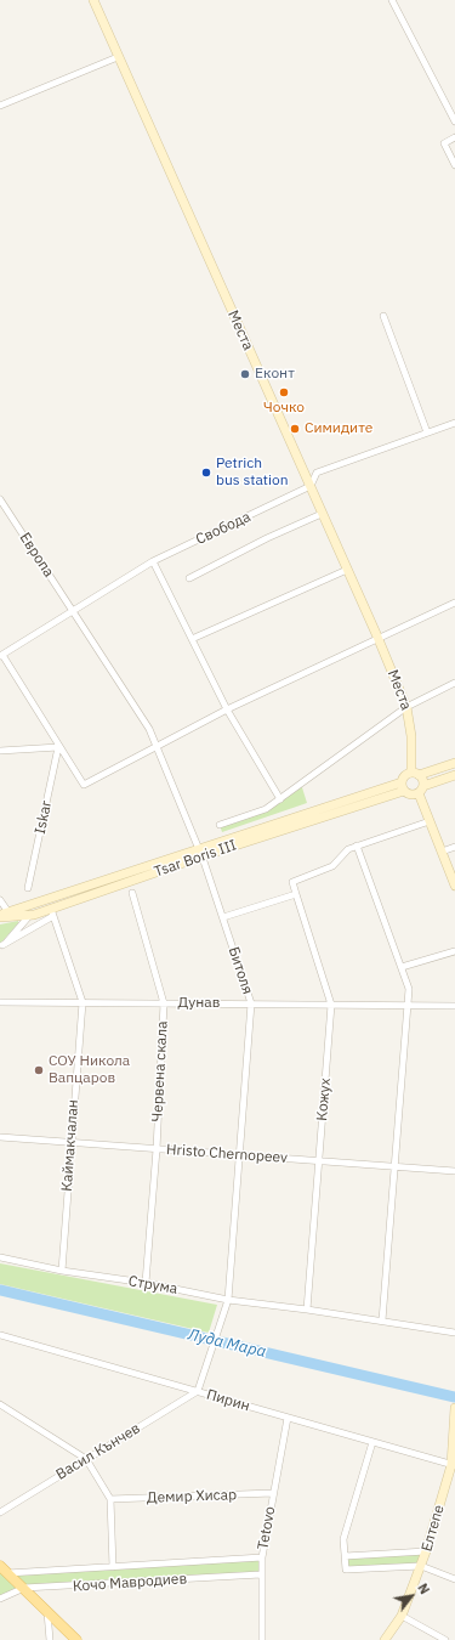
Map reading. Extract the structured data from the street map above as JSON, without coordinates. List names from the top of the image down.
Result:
{
  "streets": {
    "main road": ["Места", "Tsar Boris III", "Елтепе"],
    "street": [
      "Свобода",
      "Европа",
      "Iskar",
      "Битоля",
      "Дунав",
      "Червена скала",
      "Кожух",
      "Каймакчалан",
      "Hristo Chernopeev",
      "Струма",
      "Пирин",
      "Васил Кънчев",
      "Демир Хисар",
      "Tetovo",
      "Кочо Мавродиев"
    ]
  },
  "crossings": [
    ["Места", "Свобода"],
    ["Свобода", "Европа"],
    ["Свобода", "Битоля"],
    ["Европа", "Битоля"],
    ["Tsar Boris III", "Битоля"],
    ["Tsar Boris III", "Каймакчалан"],
    ["Битоля", "Дунав"],
    ["Битоля", "Hristo Chernopeev"],
    ["Битоля", "Струма"],
    ["Битоля", "Пирин"],
    ["Битоля", "Васил Кънчев"],
    ["Дунав", "Червена скала"],
    ["Дунав", "Кожух"],
    ["Дунав", "Каймакчалан"],
    ["Червена скала", "Hristo Chernopeev"],
    ["Червена скала", "Струма"],
    ["Кожух", "Hristo Chernopeev"],
    ["Кожух", "Струма"],
    ["Каймакчалан", "Hristo Chernopeev"],
    ["Каймакчалан", "Струма"],
    ["Пирин", "Васил Кънчев"],
    ["Пирин", "Tetovo"],
    ["Пирин", "Елтепе"],
    ["Демир Хисар", "Tetovo"],
    ["Tetovo", "Кочо Мавродиев"]
  ],
  "water": ["Луда Мара"],
  "places": [
    "Еконт",
    "Чочко",
    "Симидите",
    "Petrich bus station",
    "СОУ Никола Вапцаров"
  ],
  "north": "top right"
}
